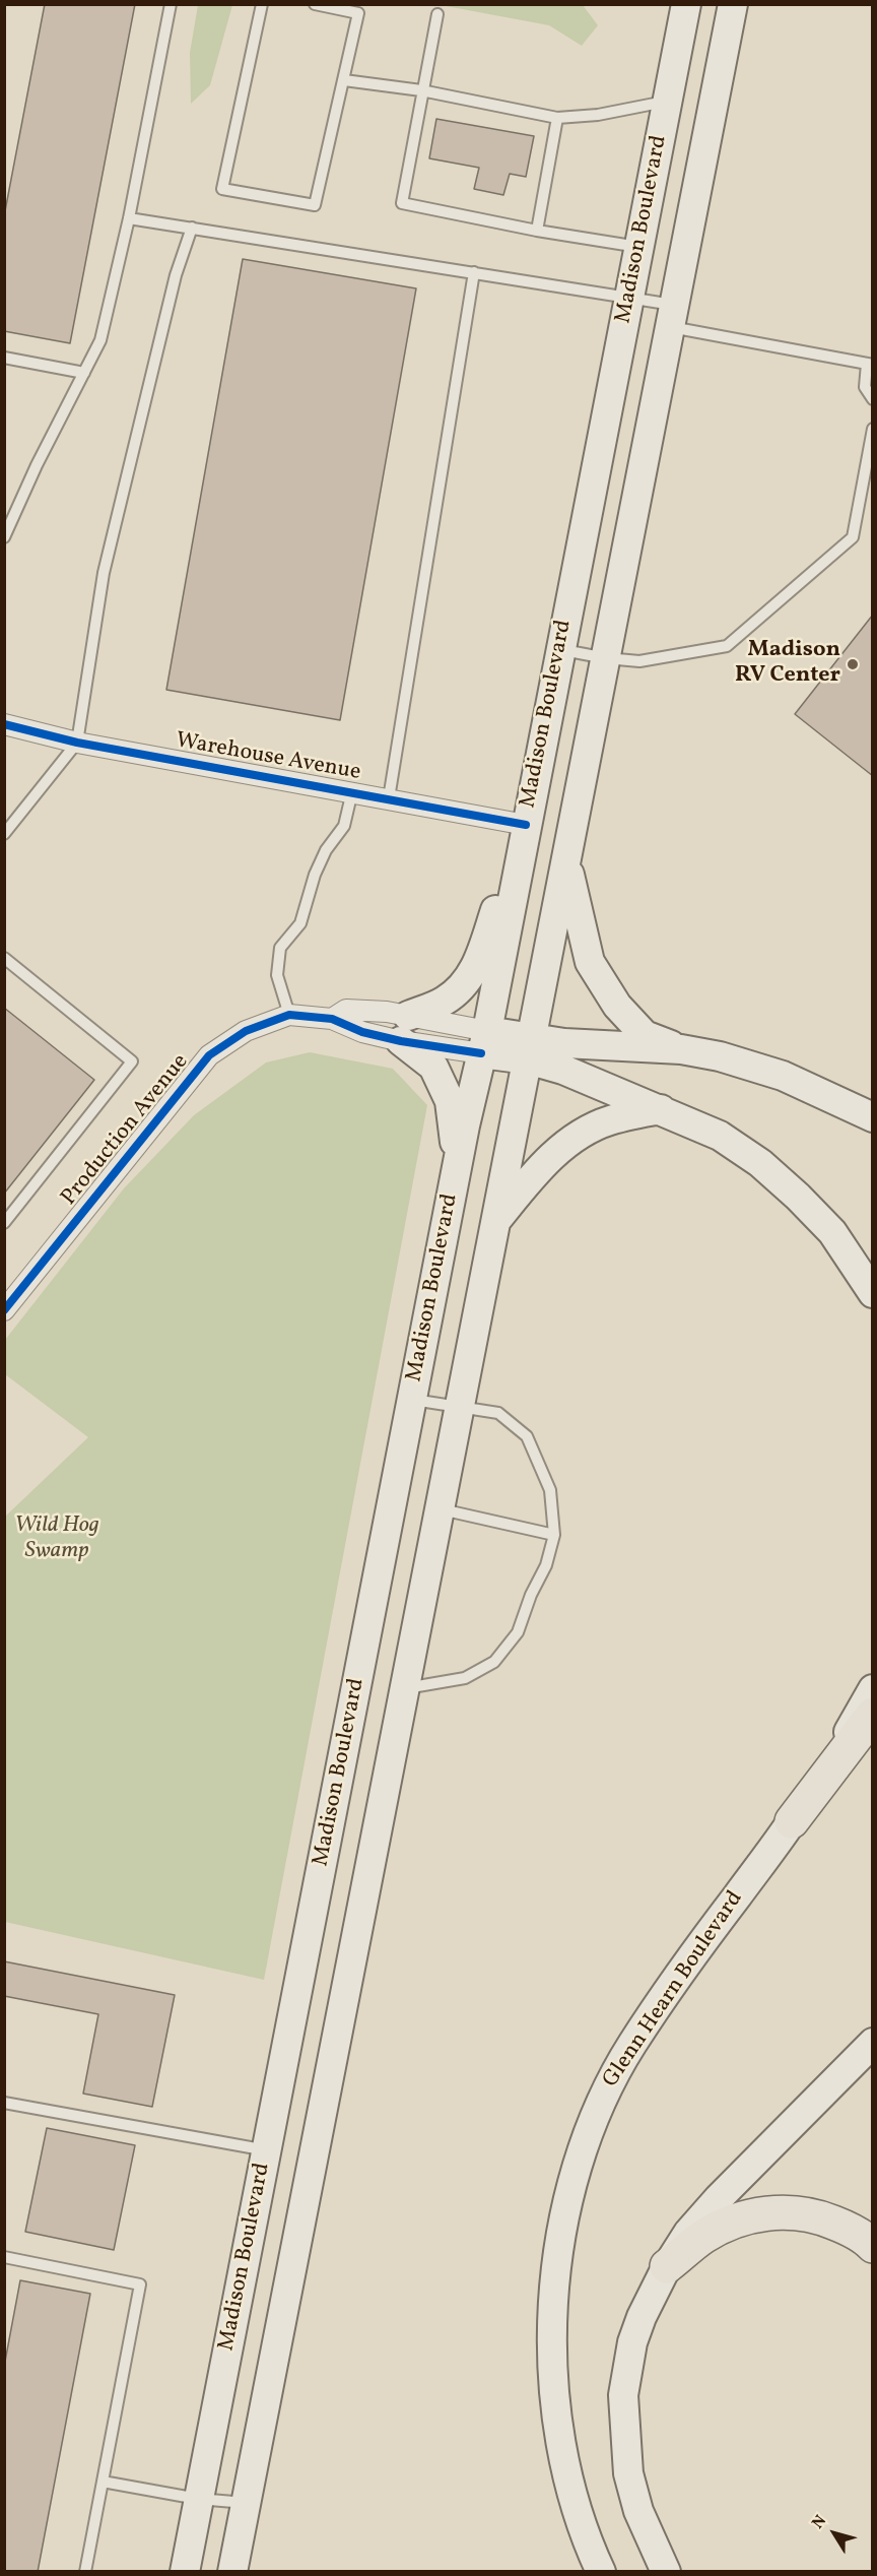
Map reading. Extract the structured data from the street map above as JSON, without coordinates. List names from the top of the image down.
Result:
{
  "streets": {
    "main road": ["Madison Boulevard", "Glenn Hearn Boulevard"],
    "street": ["Warehouse Avenue", "Production Avenue"]
  },
  "crossings": [
    ["Madison Boulevard", "Warehouse Avenue"],
    ["Madison Boulevard", "Production Avenue"]
  ],
  "parks": ["Wild Hog Swamp"],
  "places": ["Madison RV Center"],
  "north": "top left"
}
